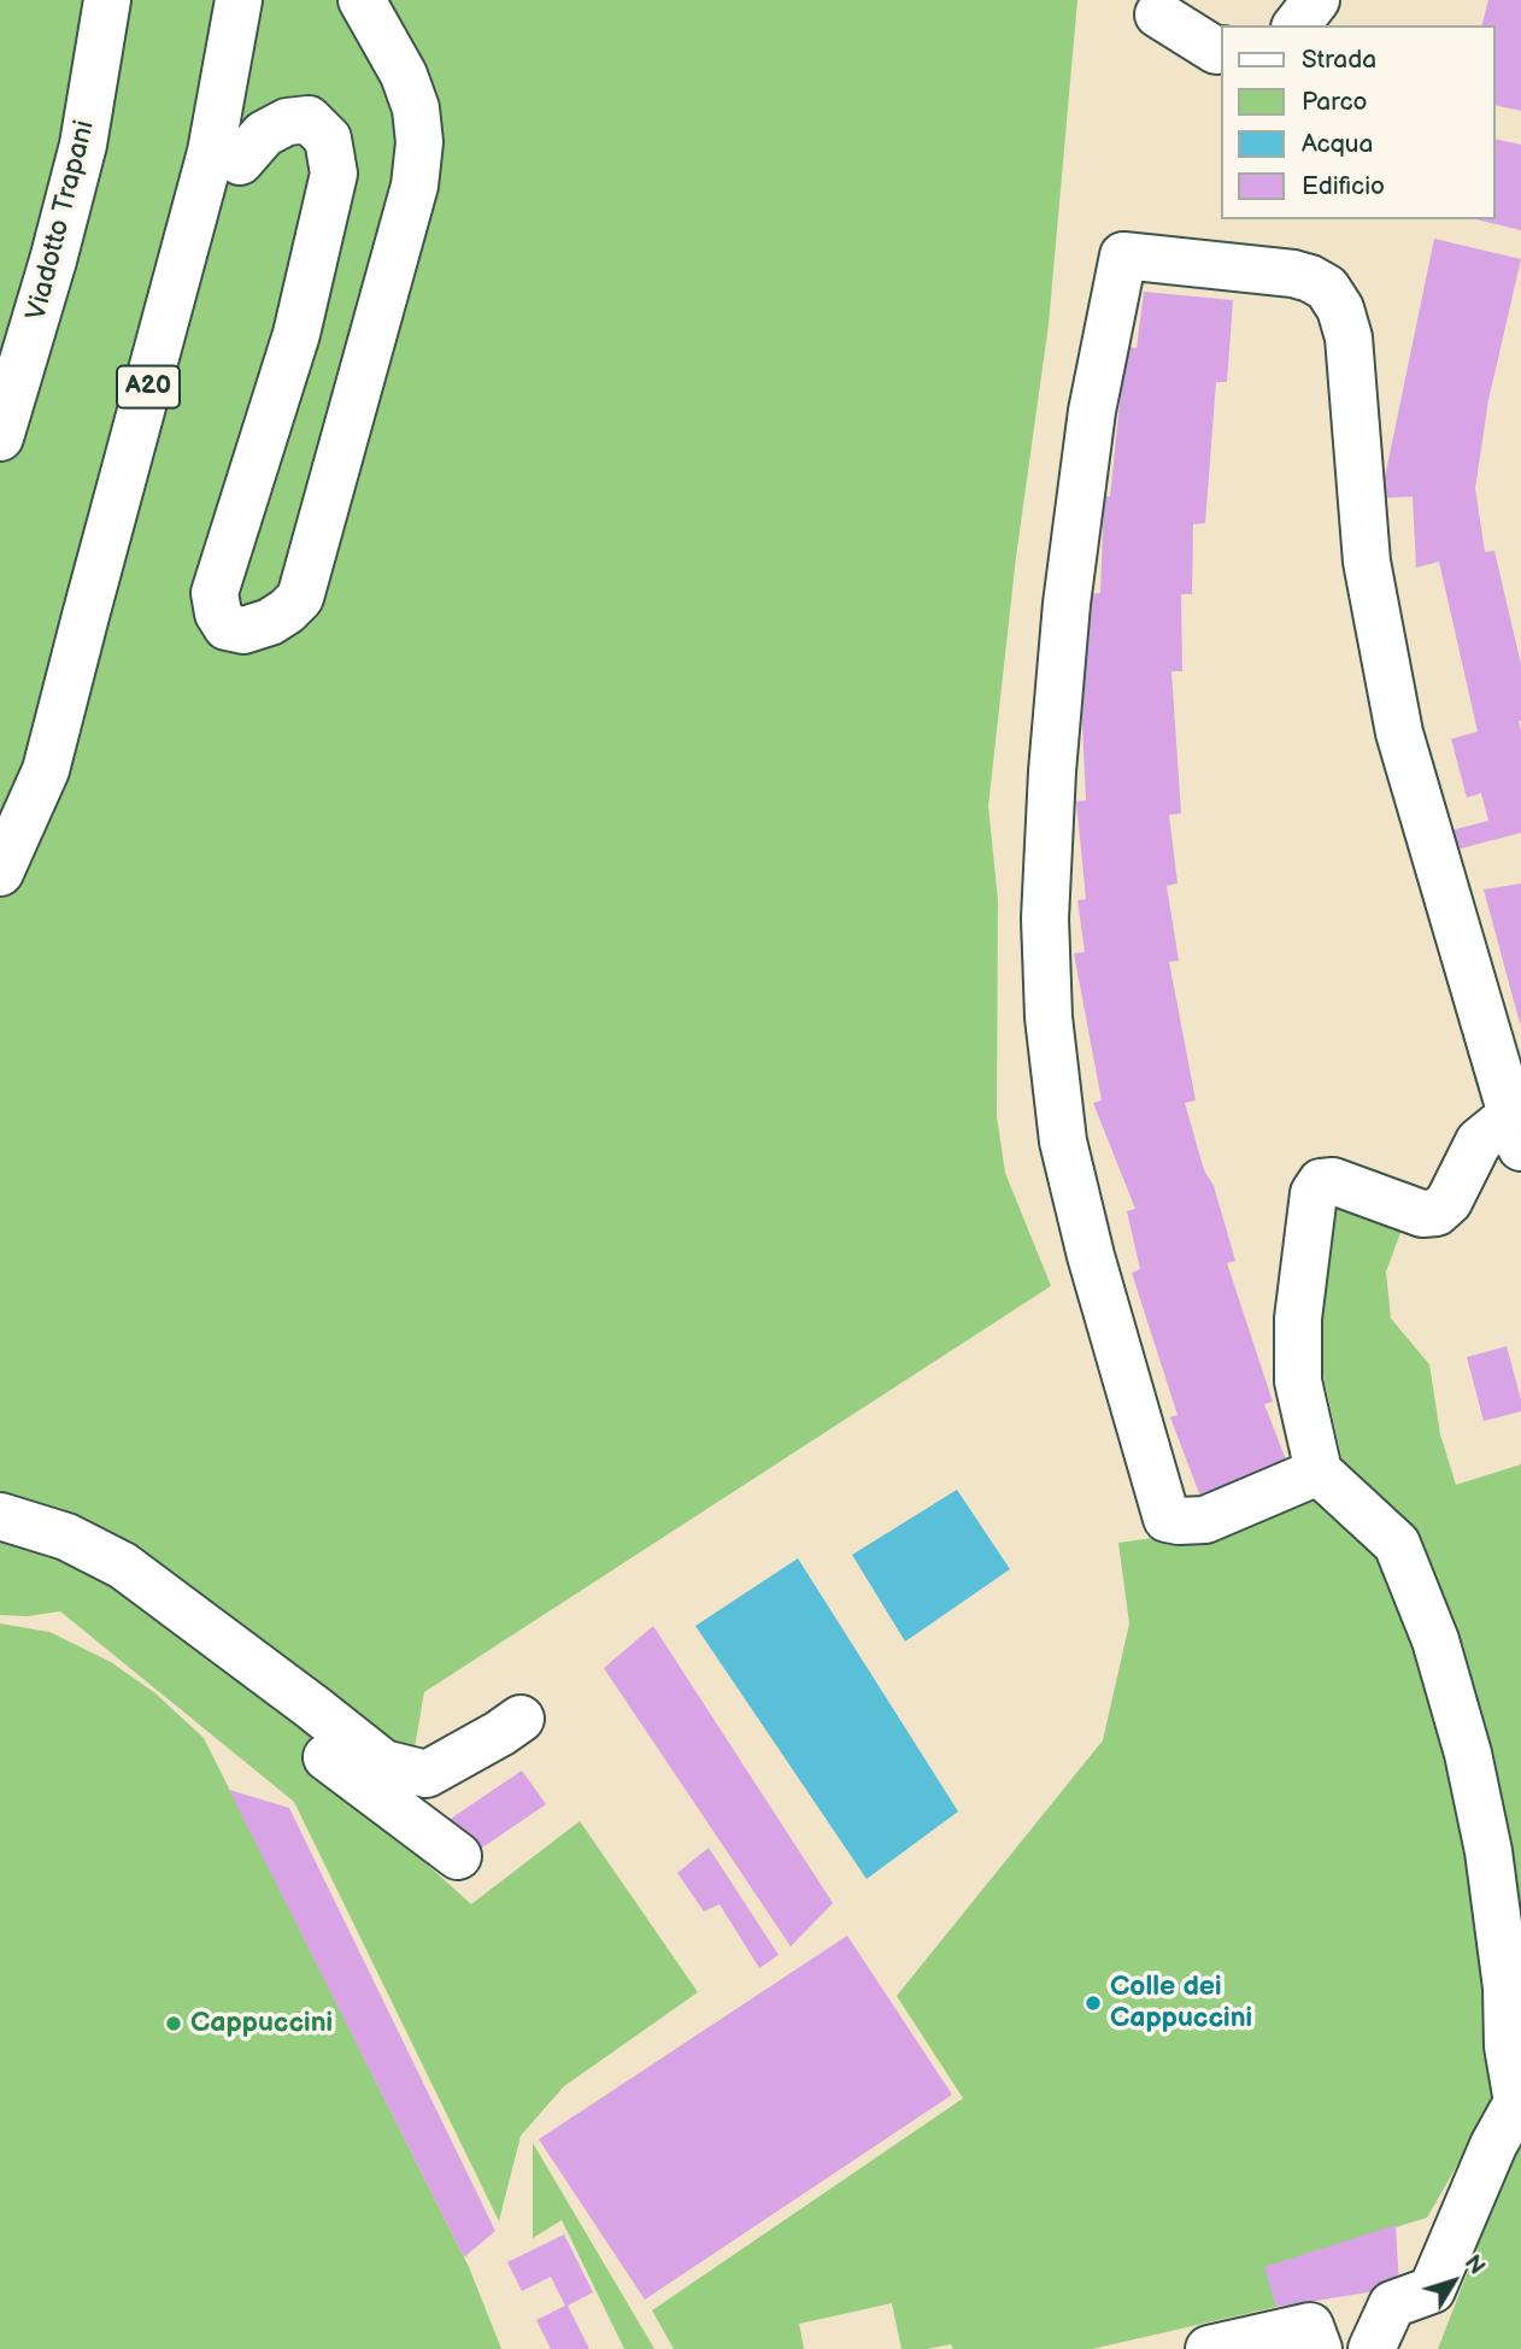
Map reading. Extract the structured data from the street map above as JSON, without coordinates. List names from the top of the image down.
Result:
{
  "streets": {
    "main road": ["Viadotto Trapani", "A20"]
  },
  "places": ["Colle dei Cappuccini", "Cappuccini"],
  "legend": [
    "Strada",
    "Parco",
    "Acqua",
    "Edificio"
  ],
  "north": "top right"
}
